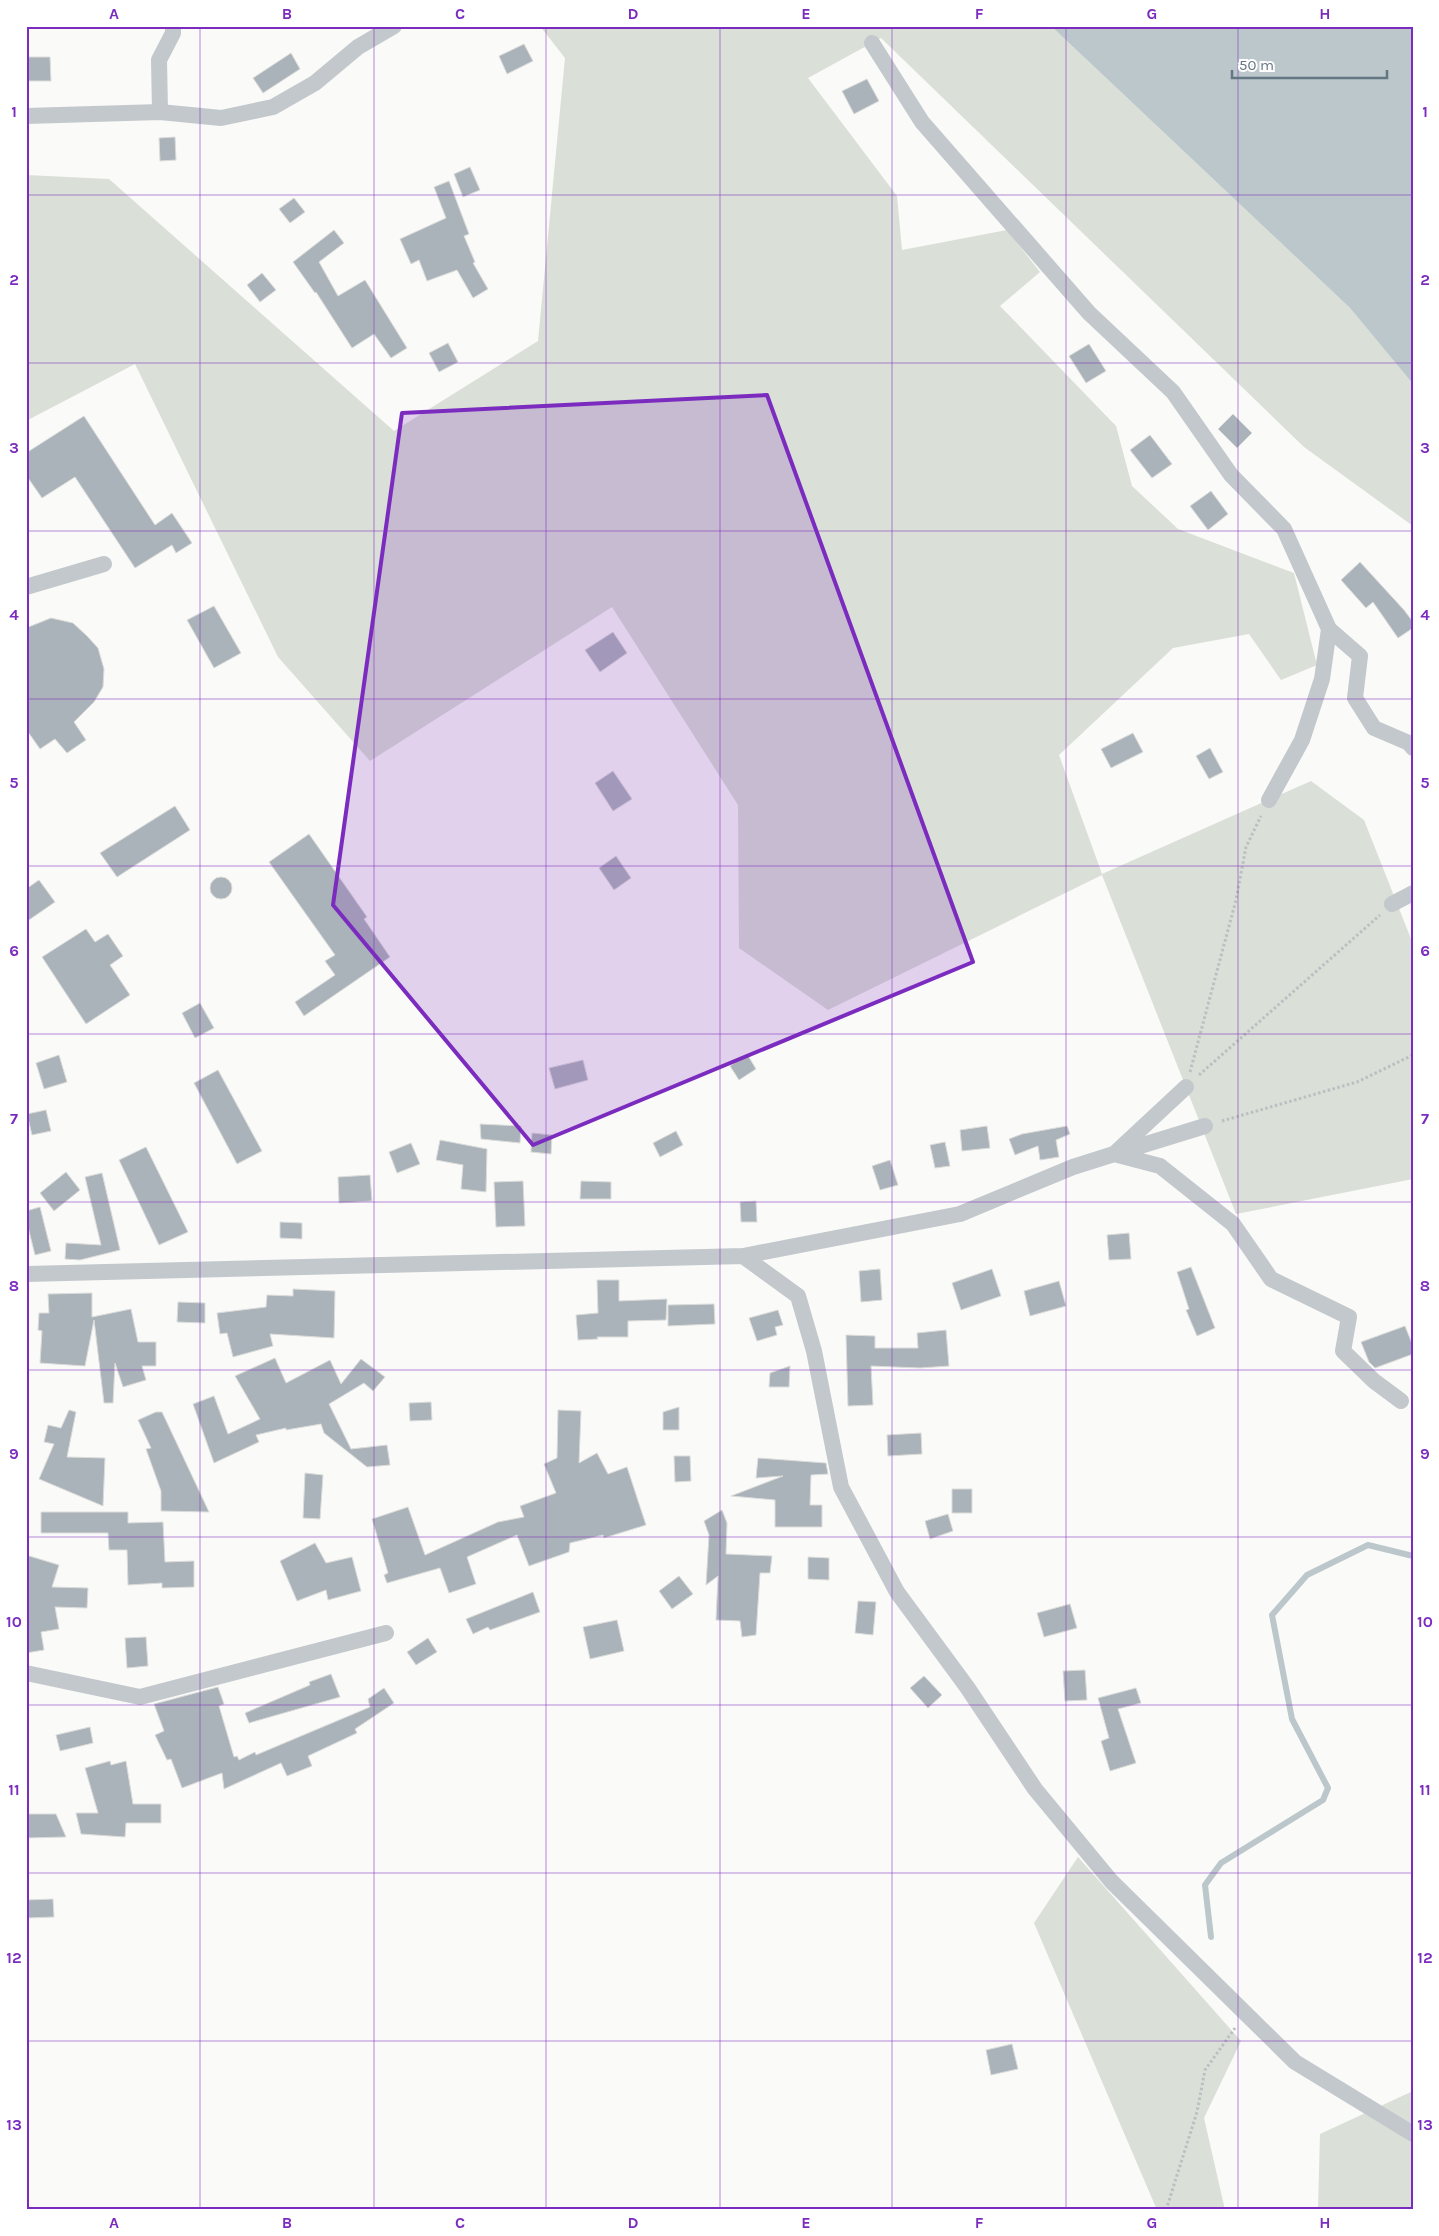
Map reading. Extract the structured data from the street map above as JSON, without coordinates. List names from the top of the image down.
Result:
{
  "scale_bar": "50 m",
  "grid": {
    "columns": [
      "A",
      "B",
      "C",
      "D",
      "E",
      "F",
      "G",
      "H"
    ],
    "rows": [
      "1",
      "2",
      "3",
      "4",
      "5",
      "6",
      "7",
      "8",
      "9",
      "10",
      "11",
      "12",
      "13"
    ]
  }
}
